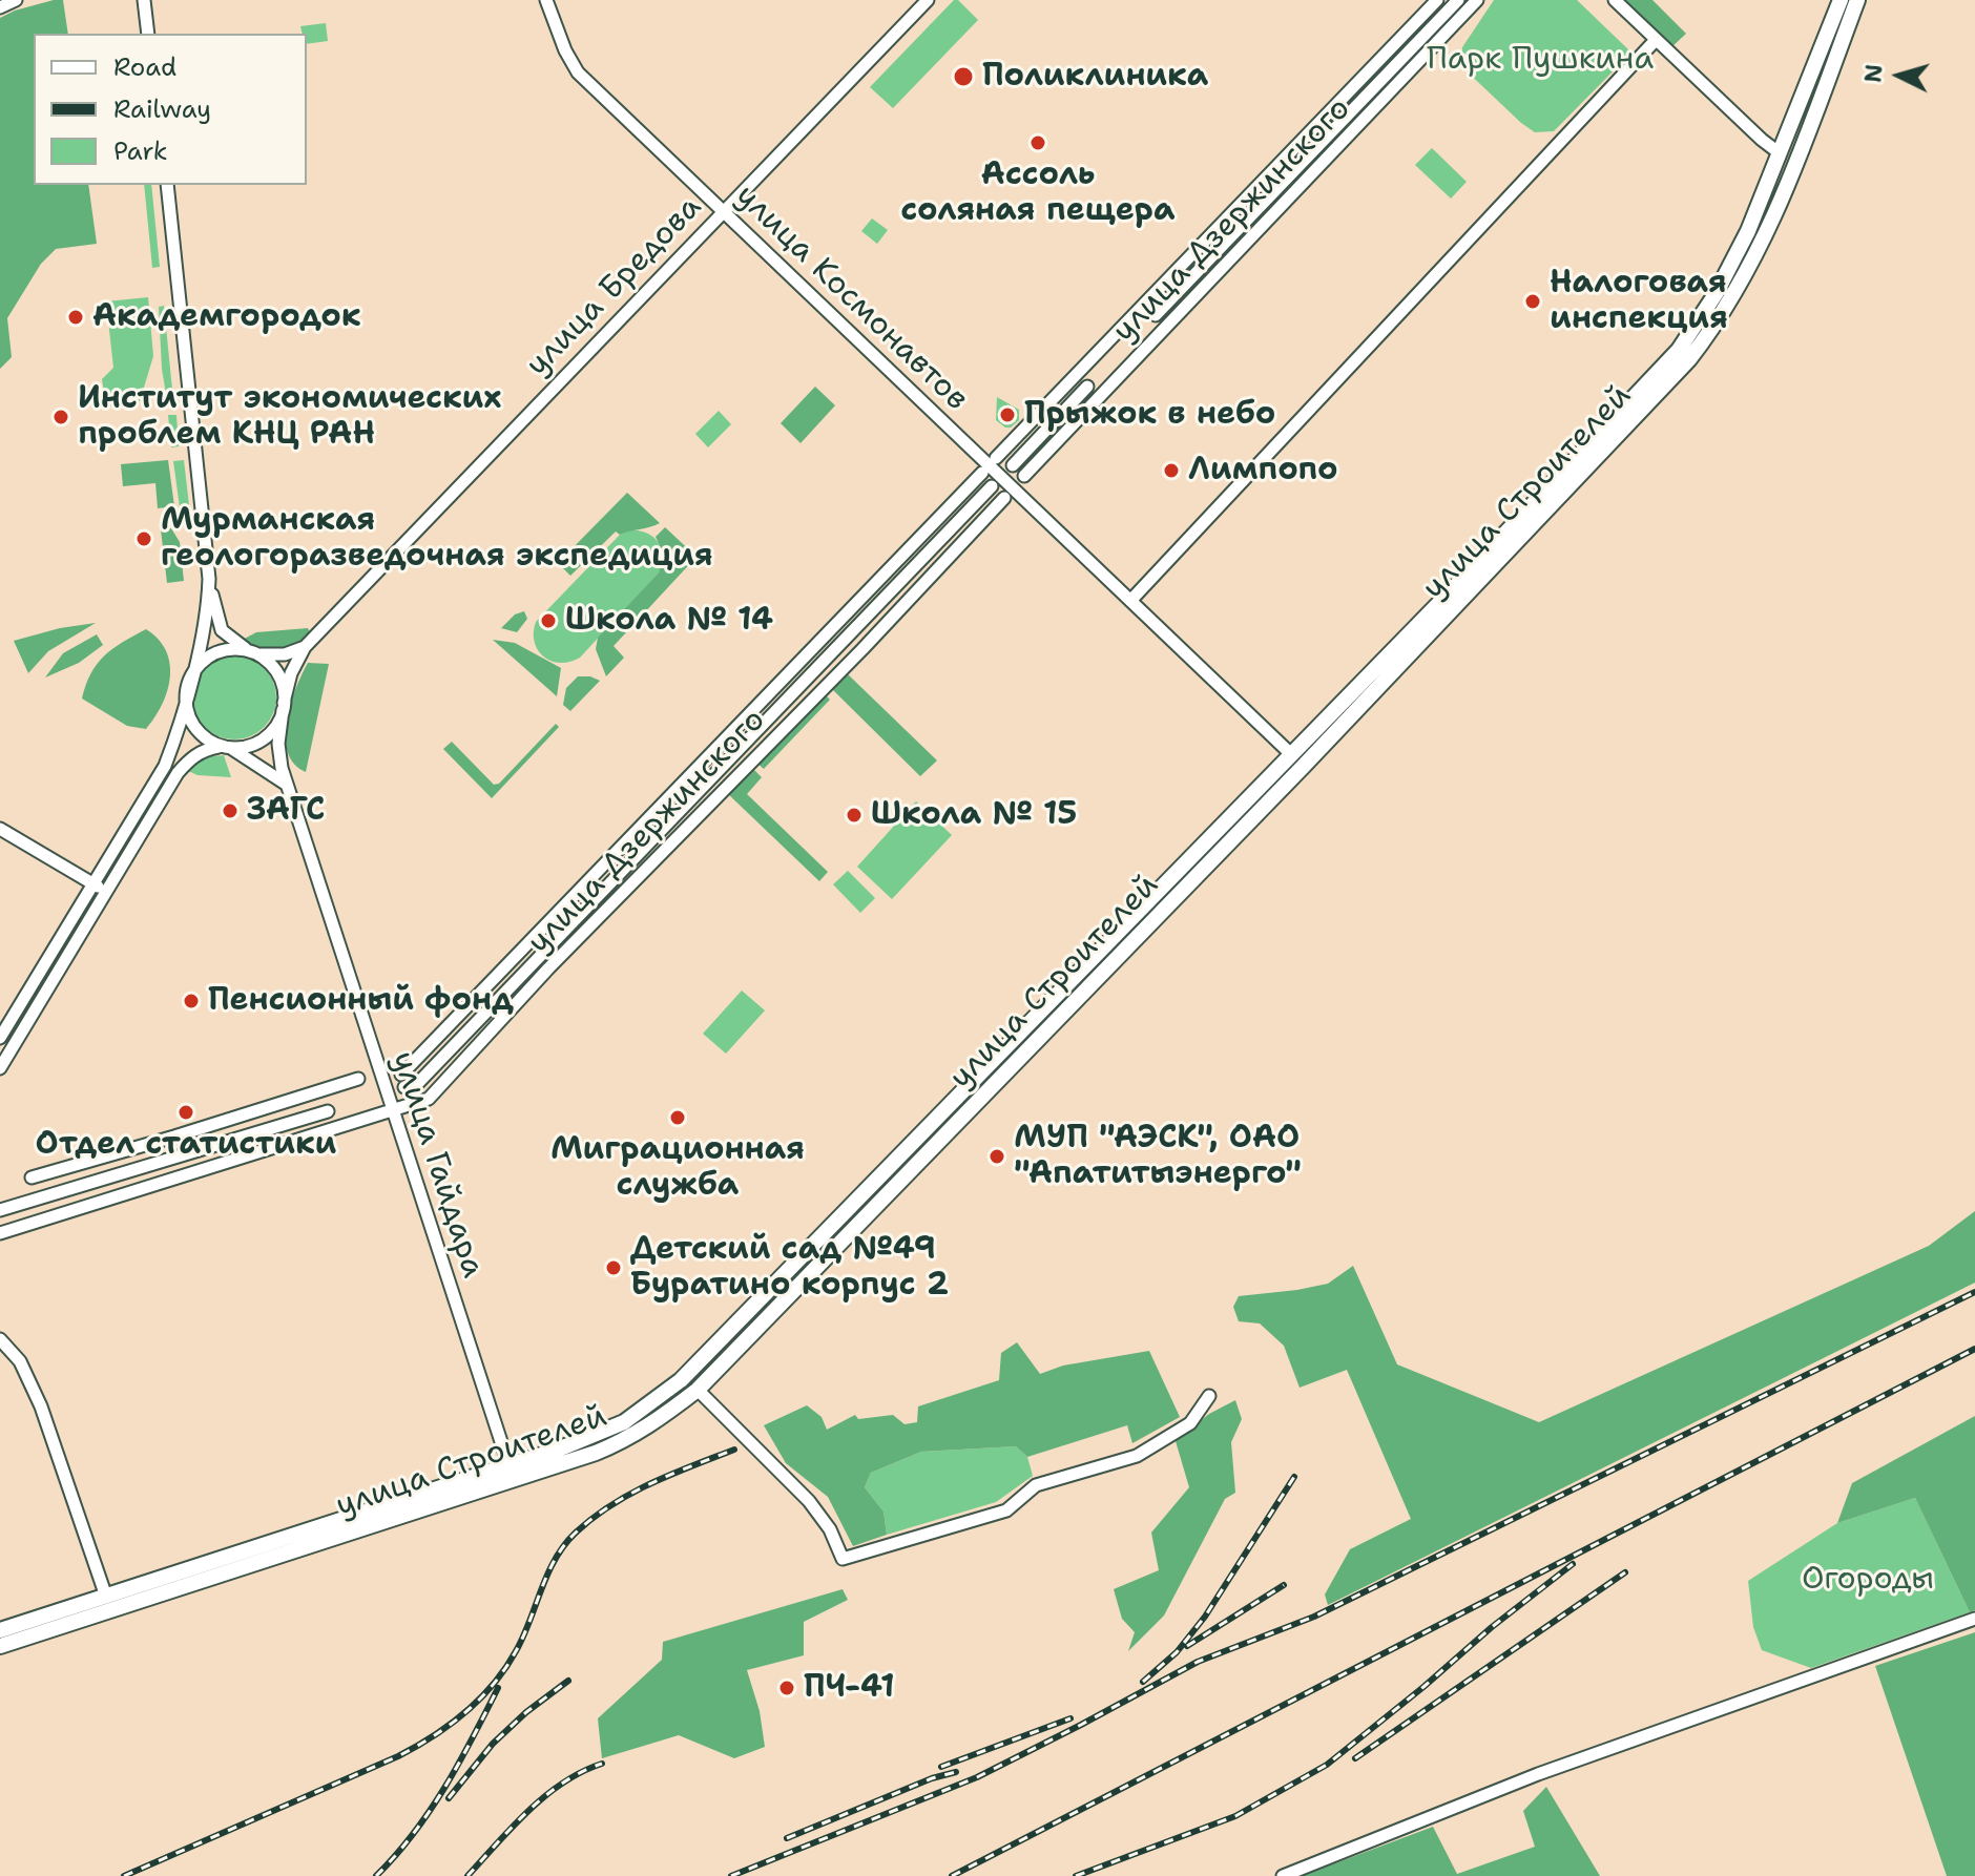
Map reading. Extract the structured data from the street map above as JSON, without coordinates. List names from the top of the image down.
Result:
{
  "streets": {
    "main road": ["улица Строителей"],
    "street": [
      "улица Дзержинского",
      "улица Бредова",
      "улица Космонавтов",
      "улица Гайдара"
    ]
  },
  "crossings": [
    ["улица Дзержинского", "улица Гайдара"],
    ["улица Бредова", "улица Космонавтов"],
    ["улица Космонавтов", "улица Строителей"],
    ["улица Строителей", "улица Гайдара"]
  ],
  "parks": ["Парк Пушкина", "Огороды"],
  "places": [
    "Поликлиника",
    "Ассоль соляная пещера",
    "Налоговая инспекция",
    "Академгородок",
    "Прыжок в небо",
    "Институт экономических проблем КНЦ РАН",
    "Лимпопо",
    "Мурманская геологоразведочная экспедиция",
    "Школа № 14",
    "ЗАГС",
    "Школа № 15",
    "Пенсионный фонд",
    "Отдел статистики",
    "Миграционная служба",
    "МУП \"АЭСК\", ОАО \"Апатитыэнерго\"",
    "Детский сад №49 Буратино корпус 2",
    "ПЧ-41"
  ],
  "legend": ["Road", "Railway", "Park"],
  "north": "left"
}
